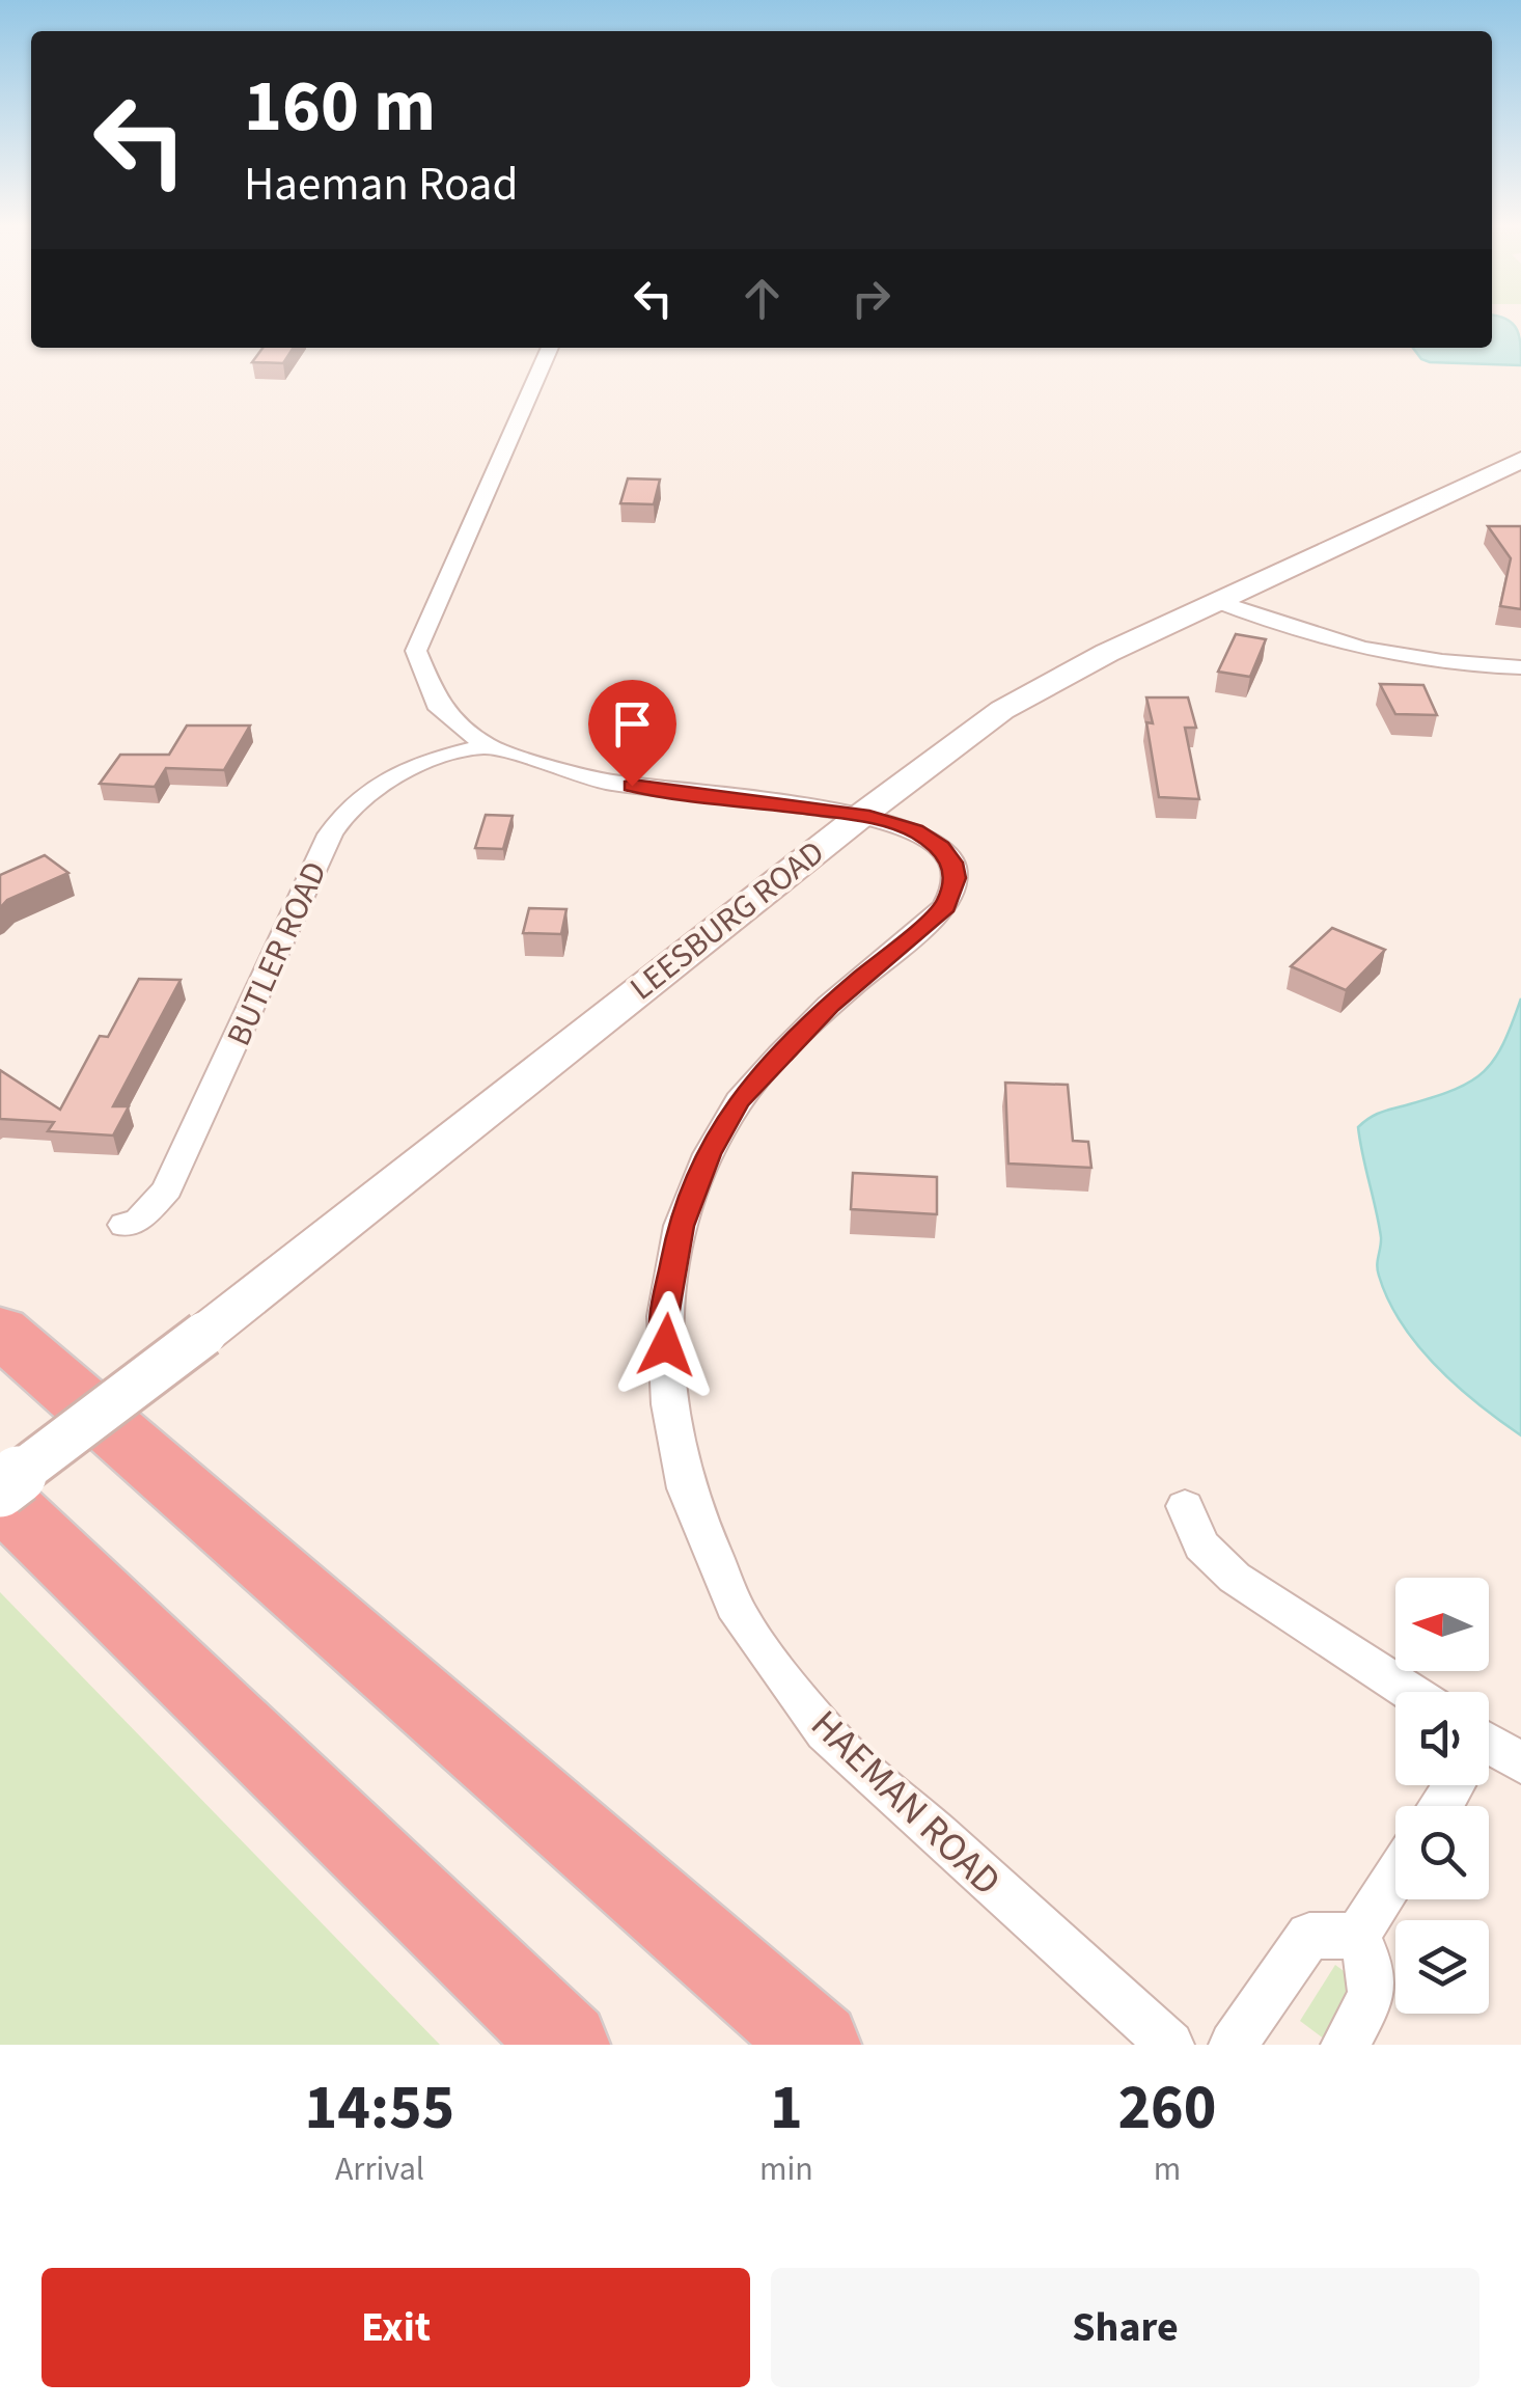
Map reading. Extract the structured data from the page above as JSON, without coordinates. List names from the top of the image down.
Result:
{
  "streets": {
    "main road": ["LEESBURG ROAD"],
    "street": ["BUTLER ROAD", "HAEMAN ROAD"]
  },
  "crossings": [
    ["LEESBURG ROAD", "HAEMAN ROAD"]
  ],
  "north": "left",
  "page": {
    "turn": ["160 m", "Haeman Road"],
    "eta": [
      "14:55",
      "Arrival",
      "1",
      "min",
      "260",
      "m"
    ],
    "buttons": ["Exit", "Share"]
  }
}
